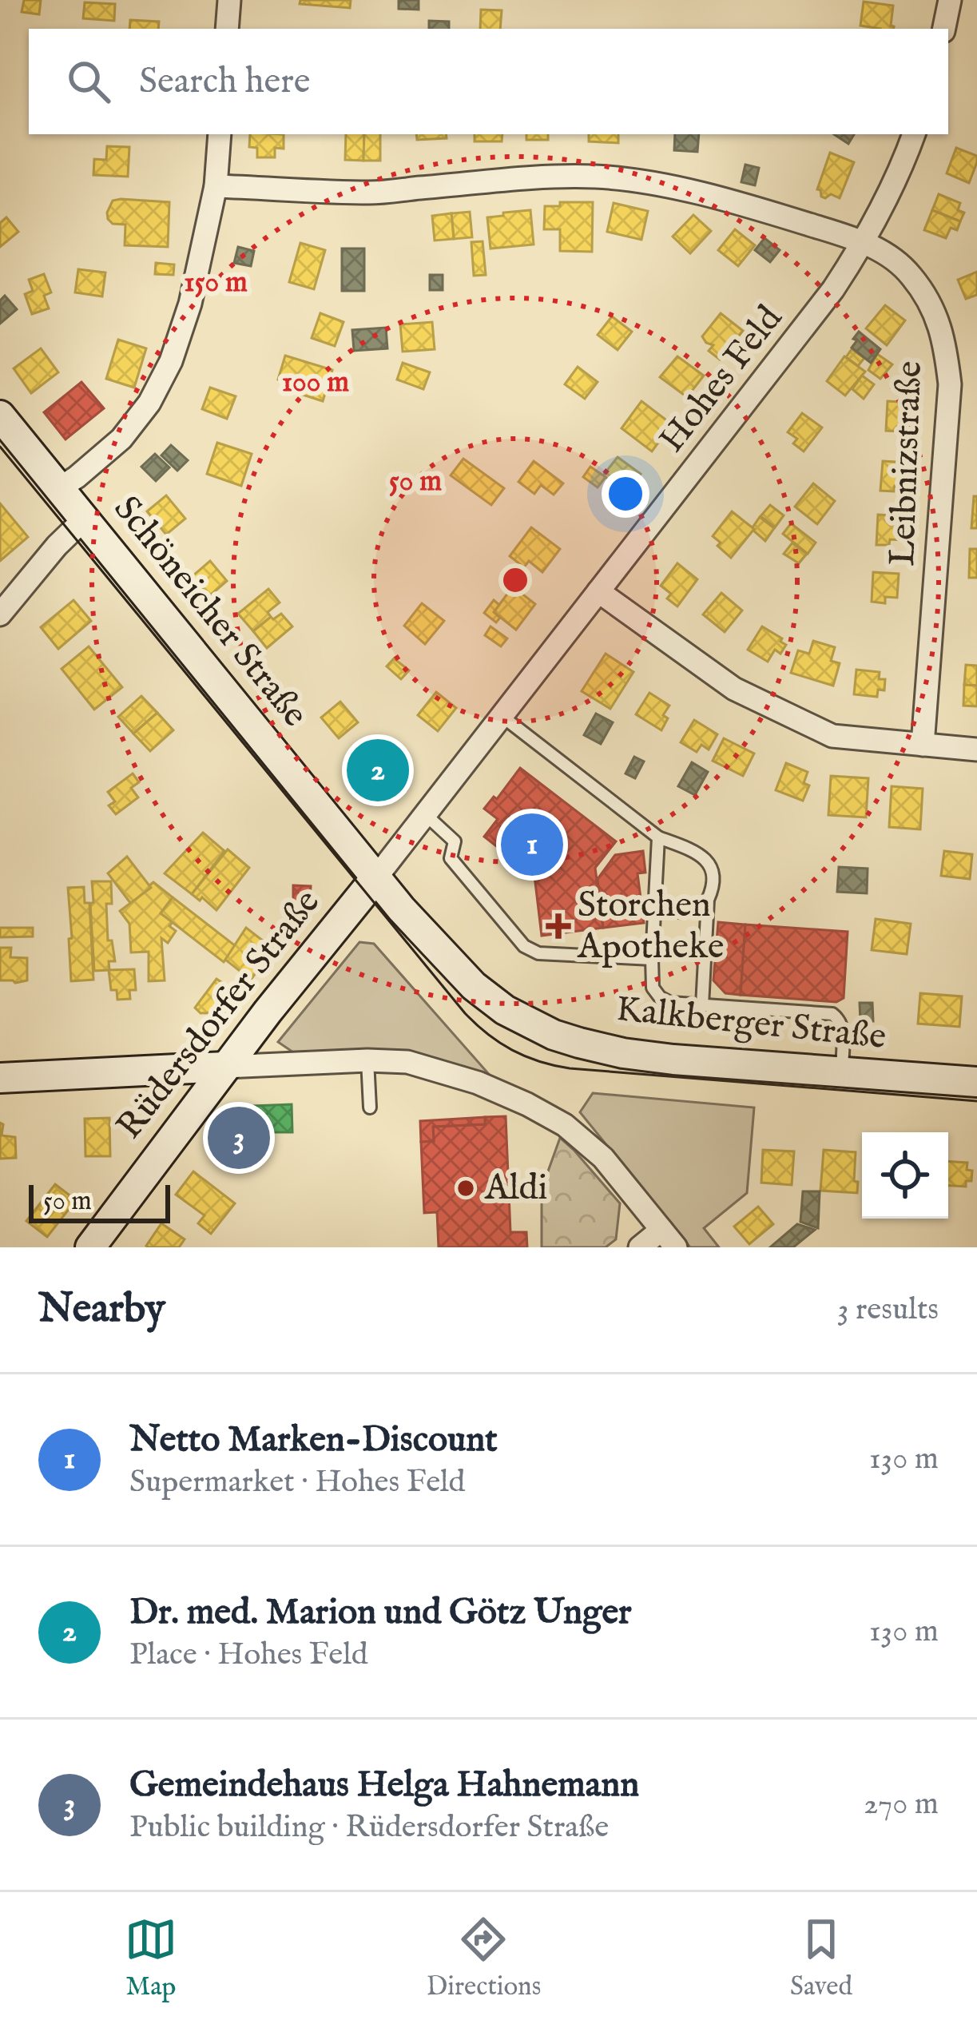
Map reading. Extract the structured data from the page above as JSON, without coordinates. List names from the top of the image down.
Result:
{
  "streets": {
    "main road": ["Schöneicher Straße", "Rüdersdorfer Straße", "Kalkberger Straße"],
    "street": ["Hohes Feld", "Leibnizstraße"]
  },
  "crossings": [
    ["Hohes Feld", "Leibnizstraße"],
    ["Hohes Feld", "Schöneicher Straße"],
    ["Hohes Feld", "Rüdersdorfer Straße"],
    ["Schöneicher Straße", "Rüdersdorfer Straße"],
    ["Schöneicher Straße", "Kalkberger Straße"]
  ],
  "places": {
    "health": ["Storchen Apotheke"],
    "other": ["Aldi"]
  },
  "scale_bar": "50 m",
  "page": {
    "search": "Search here",
    "pins": ["2", "1", "3"],
    "scale": "50 m",
    "heading": ["Nearby", "3 results"],
    "list": [
      {
        "mark": "1",
        "name": "Netto Marken-Discount",
        "note": "Supermarket · Hohes Feld",
        "value": "130 m"
      },
      {
        "mark": "2",
        "name": "Dr. med. Marion und Götz Unger",
        "note": "Place · Hohes Feld",
        "value": "130 m"
      },
      {
        "mark": "3",
        "name": "Gemeindehaus Helga Hahnemann",
        "note": "Public building · Rüdersdorfer Straße",
        "value": "270 m"
      }
    ],
    "nav": ["Map", "Directions", "Saved"]
  },
  "rings": ["150 m", "100 m", "50 m"]
}
